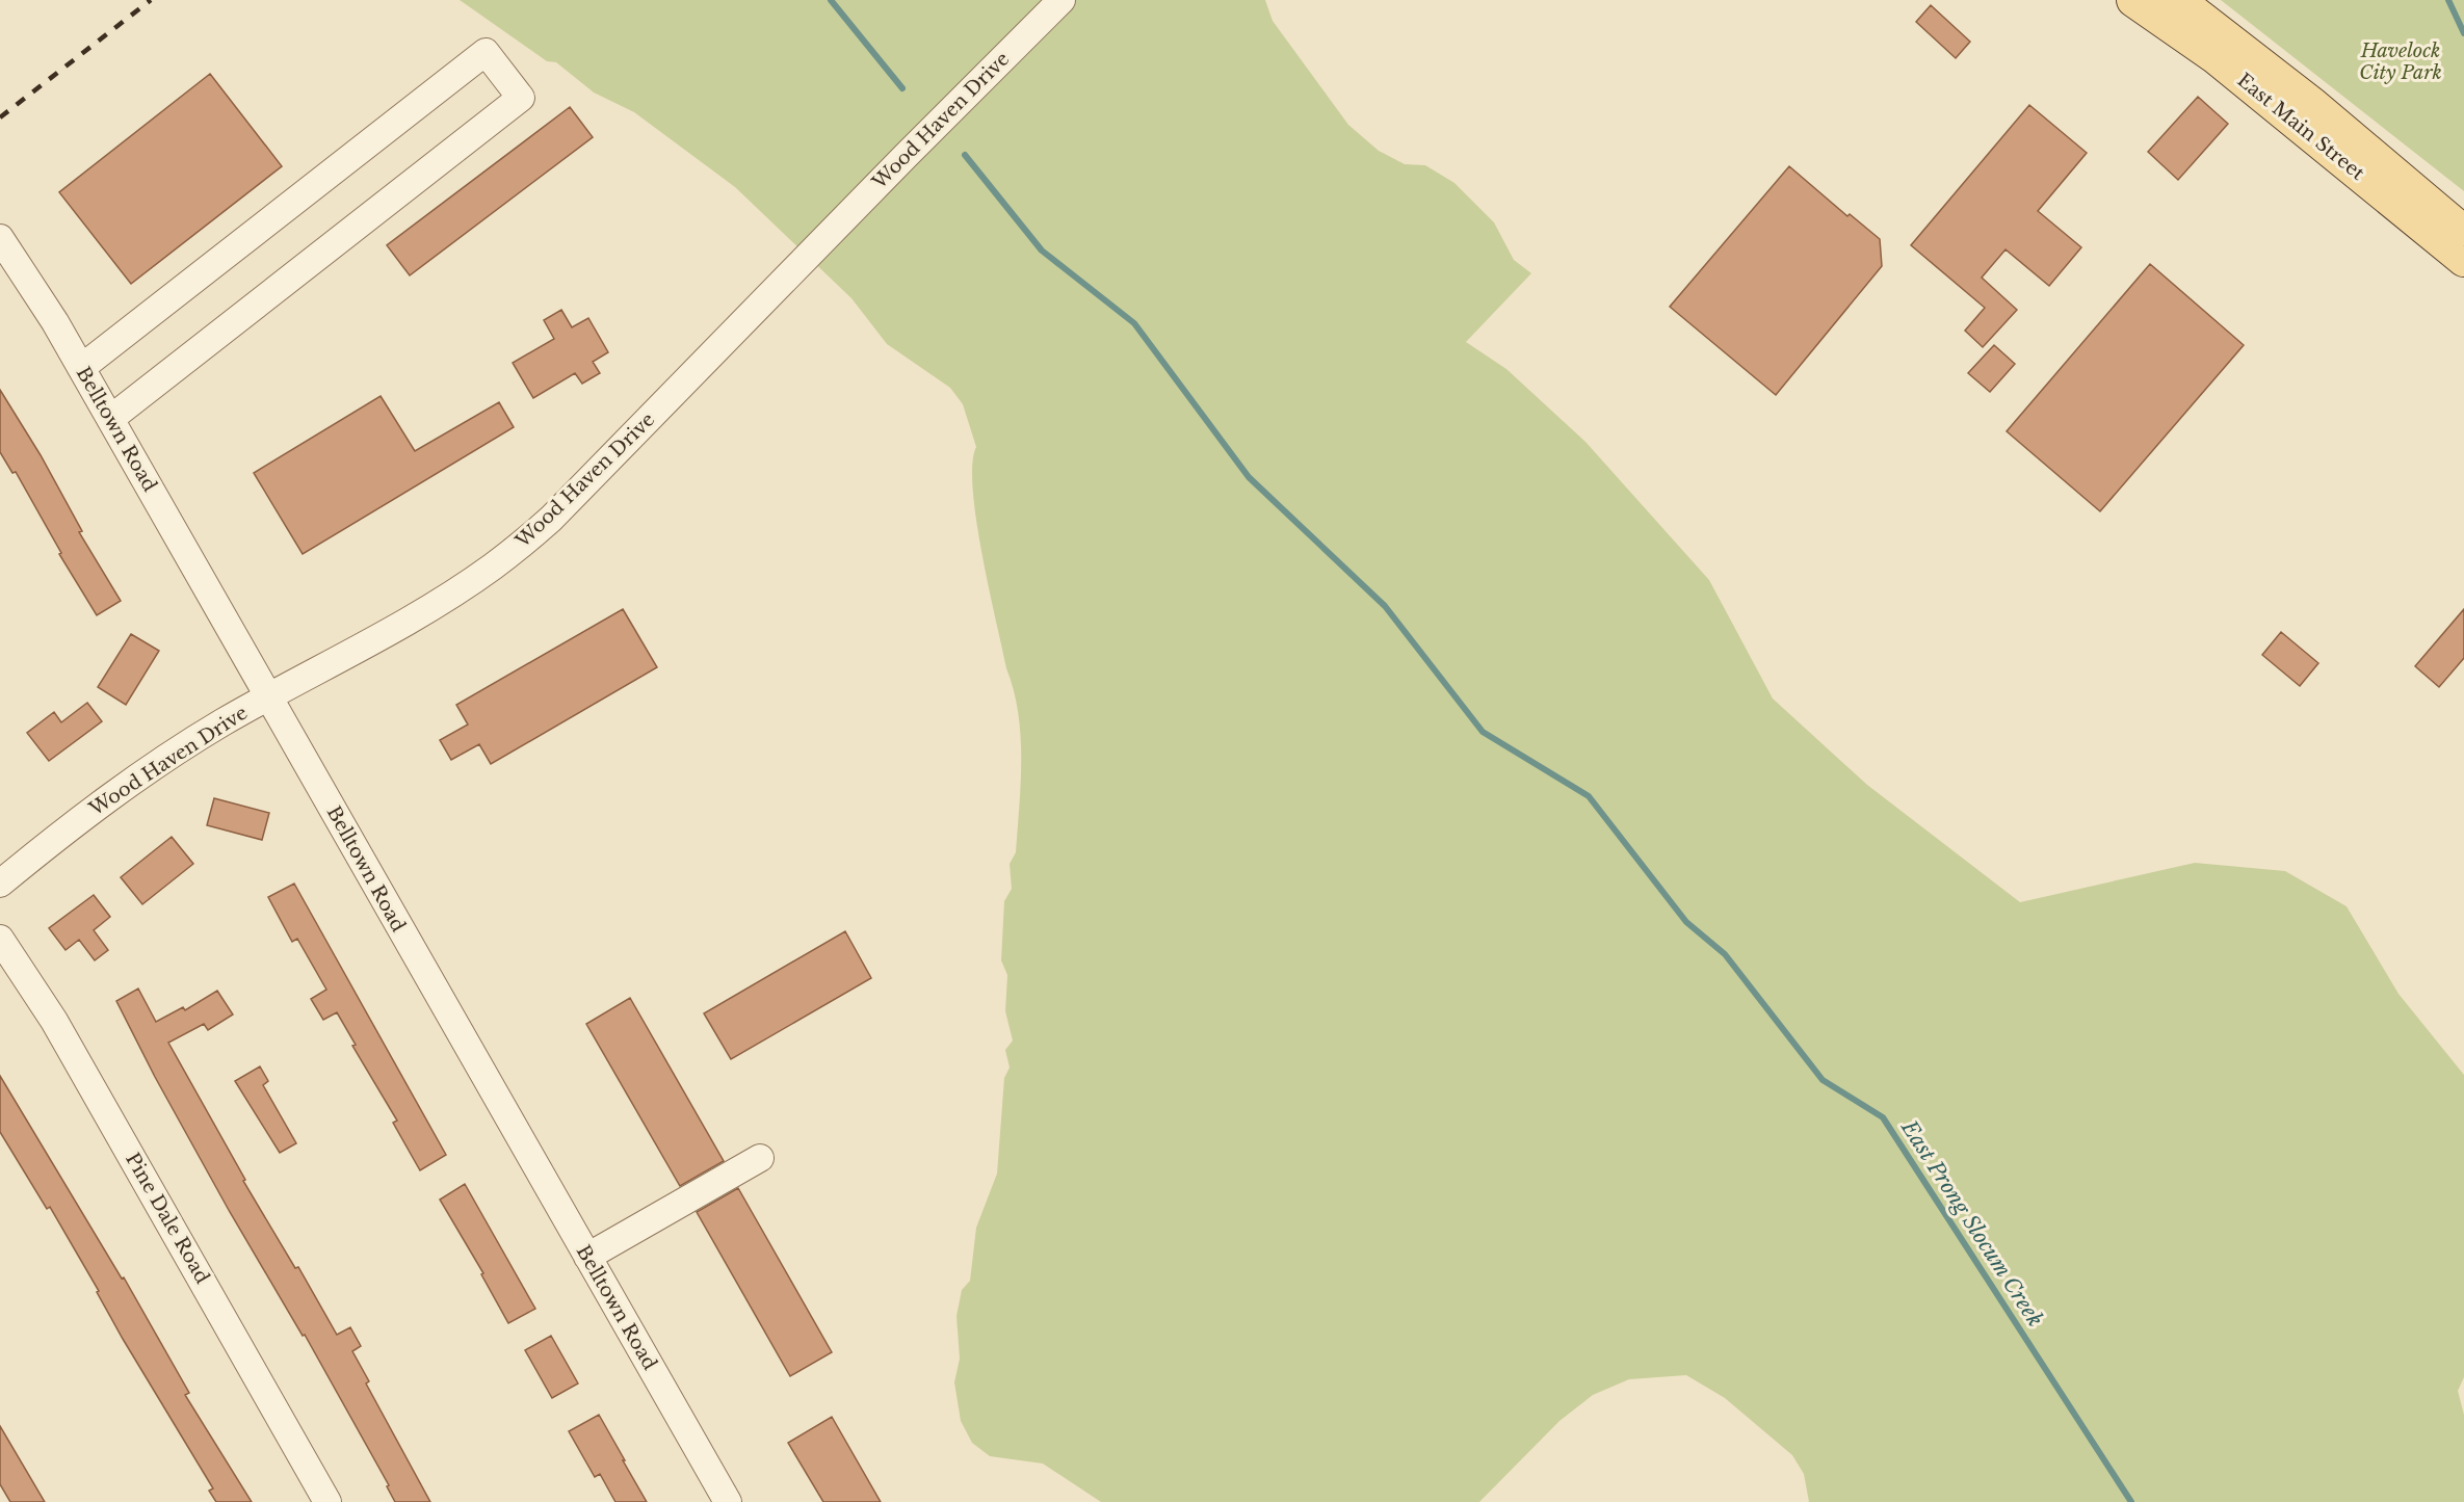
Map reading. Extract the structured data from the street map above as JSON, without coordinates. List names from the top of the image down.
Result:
{
  "streets": {
    "main road": ["East Main Street"],
    "street": ["Wood Haven Drive", "Belltown Road", "Pine Dale Road"]
  },
  "crossings": [
    ["Wood Haven Drive", "Belltown Road"]
  ],
  "water": ["East Prong Slocum Creek"],
  "parks": ["Havelock City Park"]
}
